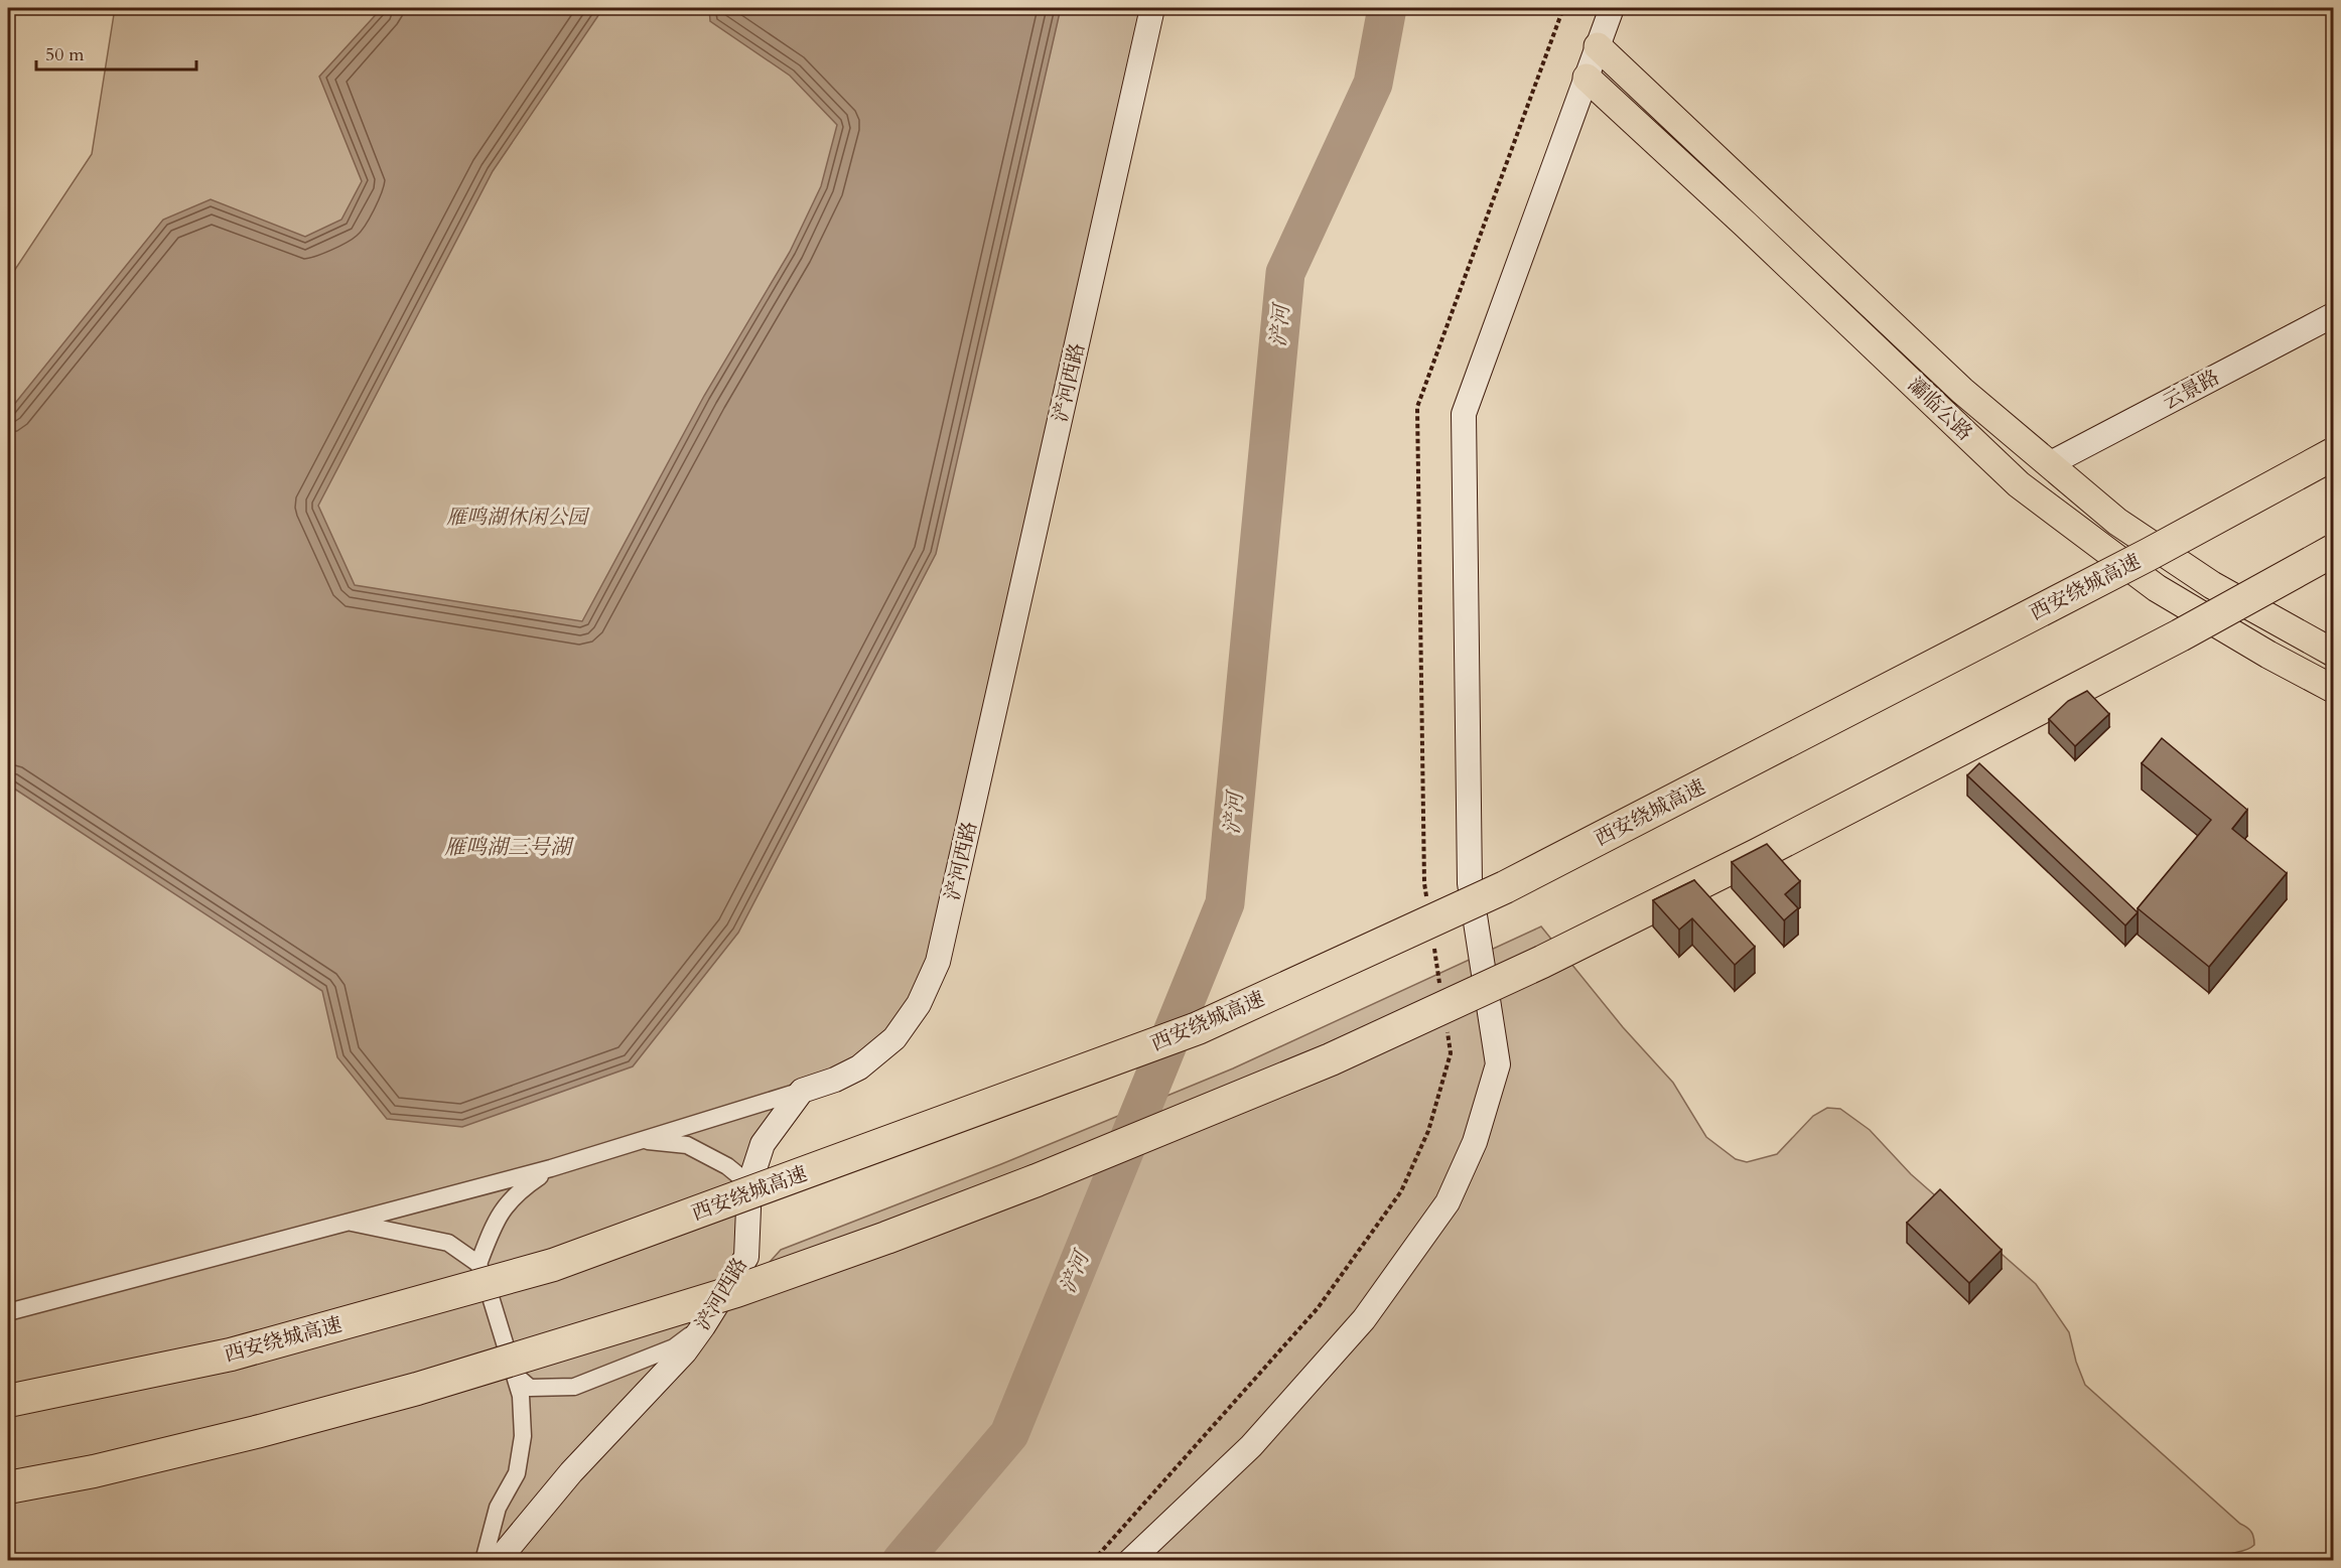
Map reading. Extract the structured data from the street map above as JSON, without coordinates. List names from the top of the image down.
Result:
{
  "streets": {
    "highway": ["西安绕城高速"],
    "main road": ["灞临公路"],
    "street": ["浐河西路", "云景路"]
  },
  "crossings": [
    ["云景路", "灞临公路"]
  ],
  "water": ["浐河", "雁鸣湖三号湖"],
  "parks": ["雁鸣湖休闲公园"],
  "scale_bar": "50 m"
}
